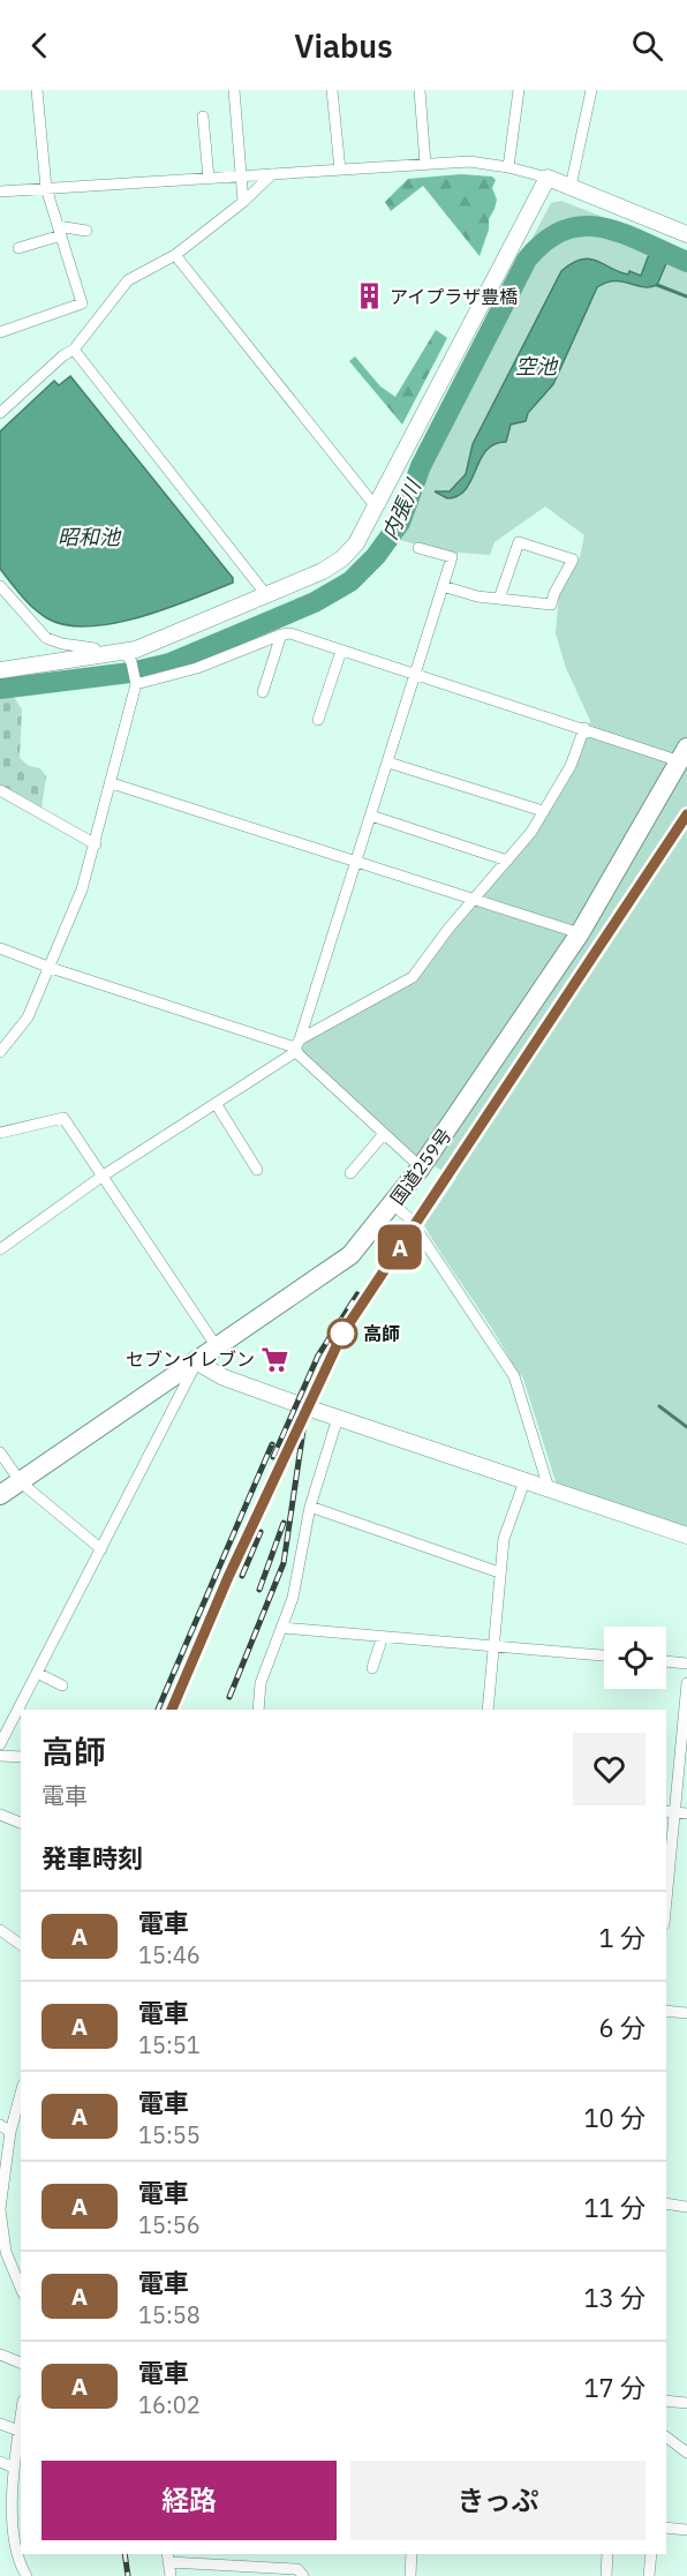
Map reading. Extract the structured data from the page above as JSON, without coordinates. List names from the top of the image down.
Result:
{
  "streets": {
    "highway": ["国道259号"]
  },
  "water": ["空池", "内張川", "昭和池"],
  "places": {
    "building": ["アイプラザ豊橋"],
    "other": ["高師"],
    "supermarket": ["セブンイレブン"]
  },
  "page": {
    "header": "Viabus",
    "on_map": "A",
    "heading": [
      ["高師", "電車"],
      "発車時刻"
    ],
    "list": [
      {
        "mark": "A",
        "name": "電車",
        "note": "15:46",
        "value": "1 分"
      },
      {
        "mark": "A",
        "name": "電車",
        "note": "15:51",
        "value": "6 分"
      },
      {
        "mark": "A",
        "name": "電車",
        "note": "15:55",
        "value": "10 分"
      },
      {
        "mark": "A",
        "name": "電車",
        "note": "15:56",
        "value": "11 分"
      },
      {
        "mark": "A",
        "name": "電車",
        "note": "15:58",
        "value": "13 分"
      },
      {
        "mark": "A",
        "name": "電車",
        "note": "16:02",
        "value": "17 分"
      }
    ],
    "buttons": ["経路", "きっぷ"]
  }
}
